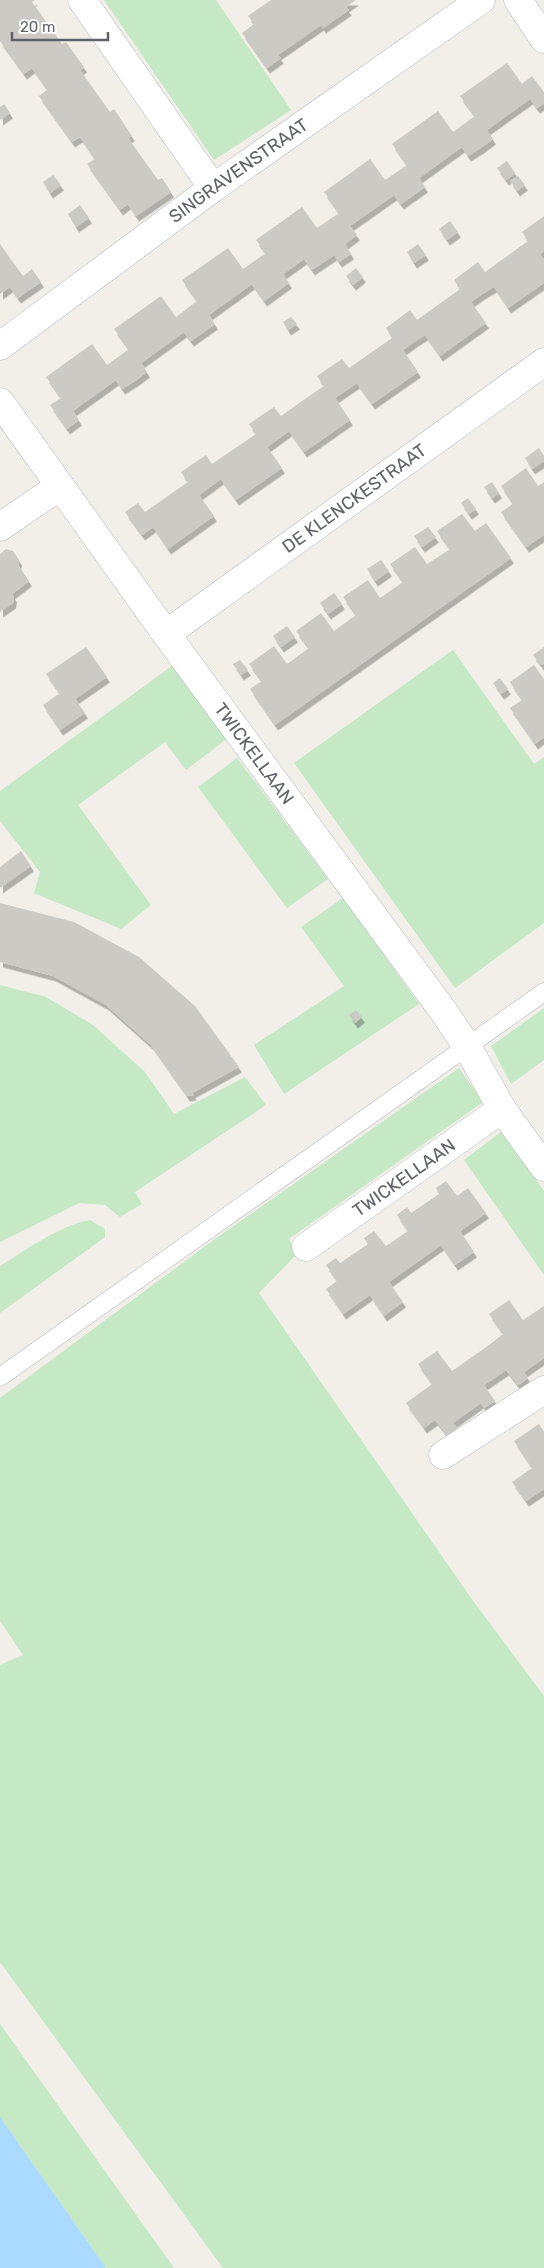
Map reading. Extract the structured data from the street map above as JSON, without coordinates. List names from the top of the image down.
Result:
{
  "streets": {
    "street": ["SINGRAVENSTRAAT", "DE KLENCKESTRAAT", "TWICKELLAAN"]
  },
  "crossings": [
    ["DE KLENCKESTRAAT", "TWICKELLAAN"]
  ],
  "scale_bar": "20 m"
}
